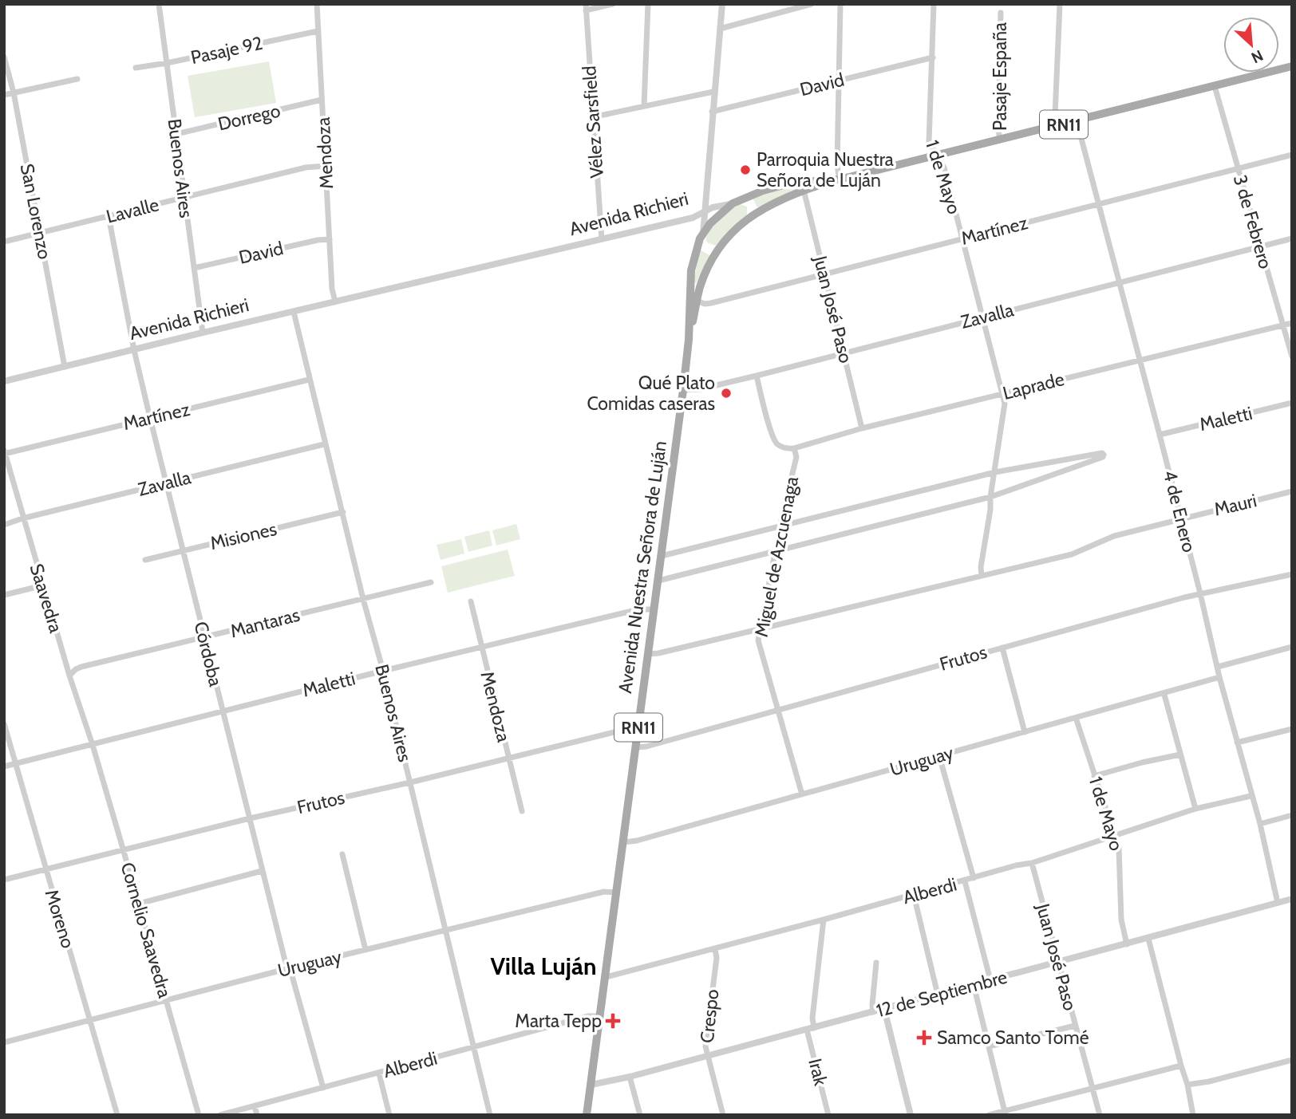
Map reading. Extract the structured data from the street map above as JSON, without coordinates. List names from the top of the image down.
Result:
{
  "streets": {
    "main road": ["RN11", "Avenida Richieri", "Avenida Nuestra Señora de Luján"],
    "street": [
      "Pasaje 92",
      "Pasaje España",
      "David",
      "Dorrego",
      "Vélez Sarsfield",
      "Mendoza",
      "Buenos Aires",
      "1 de Mayo",
      "Lavalle",
      "San Lorenzo",
      "3 de Febrero",
      "Martínez",
      "Juan José Paso",
      "Zavalla",
      "Laprade",
      "Maletti",
      "Mauri",
      "4 de Enero",
      "Misiones",
      "Miguel de Azcuenaga",
      "Saavedra",
      "Mantaras",
      "Córdoba",
      "Frutos",
      "Uruguay",
      "Alberdi",
      "Moreno",
      "Cornelio Saavedra",
      "12 de Septiembre",
      "Crespo",
      "Irak"
    ]
  },
  "crossings": [
    ["Pasaje 92", "Mendoza"],
    ["Pasaje 92", "Buenos Aires"],
    ["Pasaje España", "Avenida Richieri"],
    ["David", "Mendoza"],
    ["David", "Buenos Aires"],
    ["David", "1 de Mayo"],
    ["Dorrego", "Mendoza"],
    ["Dorrego", "Buenos Aires"],
    ["Vélez Sarsfield", "Avenida Richieri"],
    ["RN11", "Avenida Richieri"],
    ["RN11", "Martínez"],
    ["RN11", "Juan José Paso"],
    ["RN11", "Avenida Nuestra Señora de Luján"],
    ["Mendoza", "Lavalle"],
    ["Mendoza", "Avenida Richieri"],
    ["Mendoza", "Maletti"],
    ["Mendoza", "Frutos"],
    ["Buenos Aires", "Lavalle"],
    ["Buenos Aires", "Avenida Richieri"],
    ["Buenos Aires", "Martínez"],
    ["Buenos Aires", "Zavalla"],
    ["Buenos Aires", "Maletti"],
    ["Buenos Aires", "Misiones"],
    ["Buenos Aires", "Mantaras"],
    ["Buenos Aires", "Frutos"],
    ["Buenos Aires", "Uruguay"],
    ["Buenos Aires", "Alberdi"],
    ["1 de Mayo", "Avenida Richieri"],
    ["1 de Mayo", "Martínez"],
    ["1 de Mayo", "Zavalla"],
    ["1 de Mayo", "Laprade"],
    ["1 de Mayo", "Mauri"],
    ["1 de Mayo", "Uruguay"],
    ["1 de Mayo", "Alberdi"],
    ["1 de Mayo", "12 de Septiembre"],
    ["Lavalle", "San Lorenzo"],
    ["Lavalle", "Córdoba"],
    ["San Lorenzo", "Avenida Richieri"],
    ["Avenida Richieri", "3 de Febrero"],
    ["Avenida Richieri", "4 de Enero"],
    ["Avenida Richieri", "Avenida Nuestra Señora de Luján"],
    ["Avenida Richieri", "Córdoba"],
    ["3 de Febrero", "Martínez"],
    ["3 de Febrero", "Zavalla"],
    ["3 de Febrero", "Laprade"],
    ["Martínez", "Juan José Paso"],
    ["Martínez", "4 de Enero"],
    ["Martínez", "Saavedra"],
    ["Martínez", "Córdoba"],
    ["Juan José Paso", "Zavalla"],
    ["Juan José Paso", "Laprade"],
    ["Juan José Paso", "Alberdi"],
    ["Juan José Paso", "12 de Septiembre"],
    ["Zavalla", "4 de Enero"],
    ["Zavalla", "Avenida Nuestra Señora de Luján"],
    ["Zavalla", "Saavedra"],
    ["Zavalla", "Córdoba"],
    ["Laprade", "4 de Enero"],
    ["Laprade", "Miguel de Azcuenaga"],
    ["Maletti", "4 de Enero"],
    ["Maletti", "Avenida Nuestra Señora de Luján"],
    ["Maletti", "Saavedra"],
    ["Maletti", "Córdoba"],
    ["Maletti", "Moreno"],
    ["Maletti", "Cornelio Saavedra"],
    ["Mauri", "4 de Enero"],
    ["Mauri", "Miguel de Azcuenaga"],
    ["Mauri", "Avenida Nuestra Señora de Luján"],
    ["4 de Enero", "Frutos"],
    ["4 de Enero", "Uruguay"],
    ["4 de Enero", "Alberdi"],
    ["4 de Enero", "12 de Septiembre"],
    ["Misiones", "Córdoba"],
    ["Miguel de Azcuenaga", "Frutos"],
    ["Miguel de Azcuenaga", "Uruguay"],
    ["Avenida Nuestra Señora de Luján", "Frutos"],
    ["Avenida Nuestra Señora de Luján", "Uruguay"],
    ["Avenida Nuestra Señora de Luján", "Alberdi"],
    ["Avenida Nuestra Señora de Luján", "12 de Septiembre"],
    ["Saavedra", "Mantaras"],
    ["Saavedra", "Cornelio Saavedra"],
    ["Mantaras", "Córdoba"],
    ["Córdoba", "Frutos"],
    ["Córdoba", "Uruguay"],
    ["Córdoba", "Alberdi"],
    ["Frutos", "Moreno"],
    ["Frutos", "Cornelio Saavedra"],
    ["Uruguay", "Moreno"],
    ["Uruguay", "Cornelio Saavedra"],
    ["Alberdi", "Crespo"],
    ["12 de Septiembre", "Crespo"],
    ["12 de Septiembre", "Irak"]
  ],
  "districts": ["Villa Luján"],
  "places": {
    "other": ["Parroquia Nuestra Señora de Luján", "Qué Plato Comidas caseras"],
    "health": ["Marta Tepp", "Samco Santo Tomé"]
  },
  "north": "bottom right"
}
